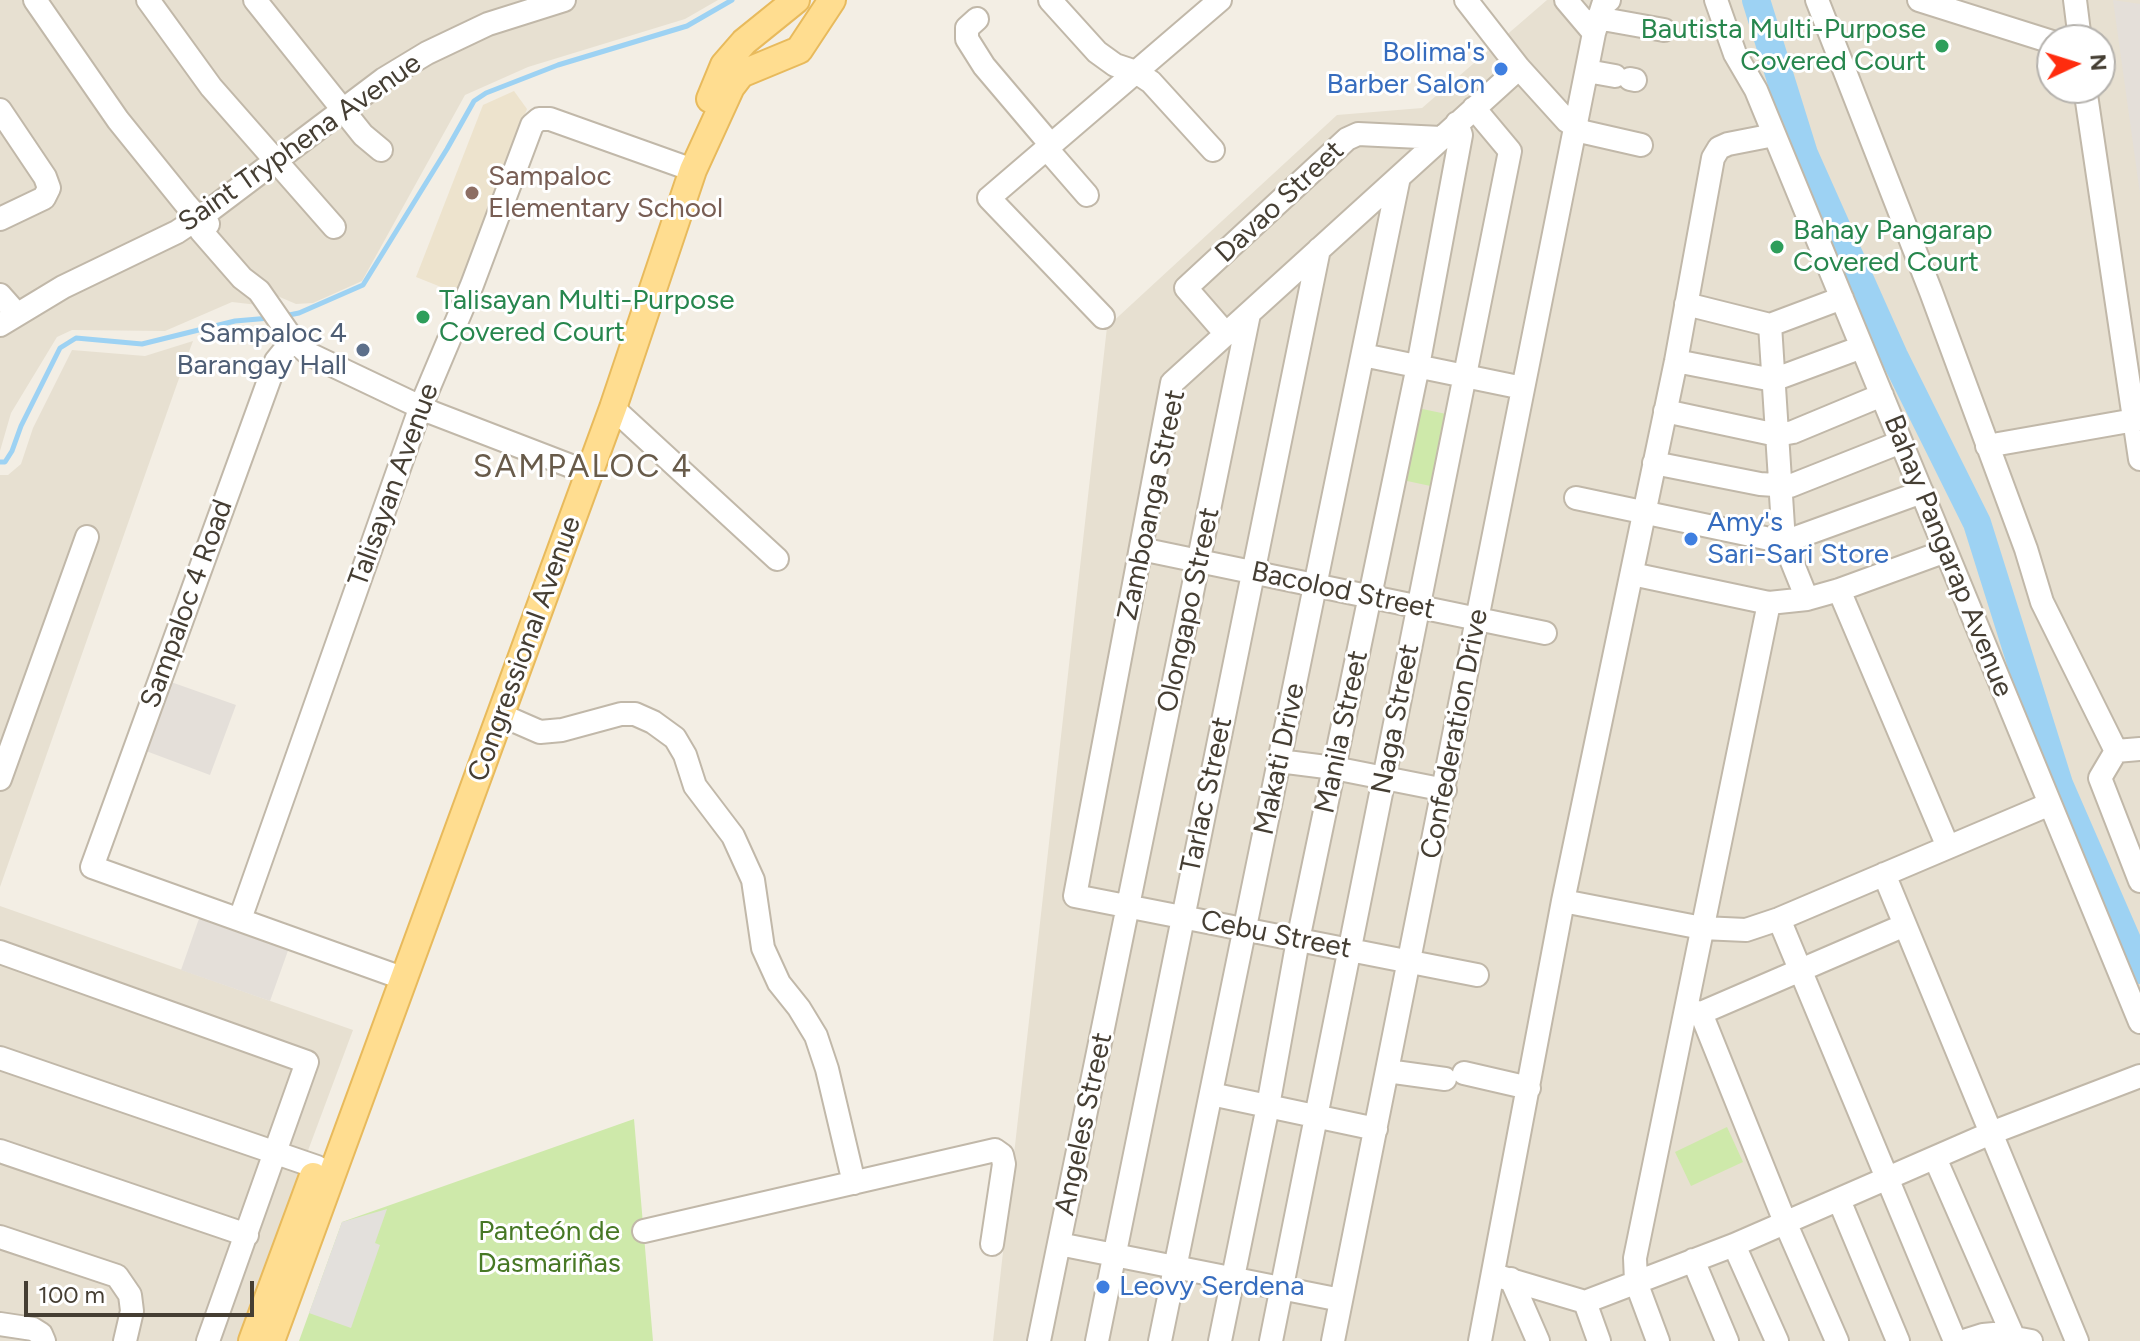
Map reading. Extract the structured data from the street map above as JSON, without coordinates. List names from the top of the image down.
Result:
{
  "streets": {
    "main road": ["Congressional Avenue"],
    "street": [
      "Saint Tryphena Avenue",
      "Davao Street",
      "Talisayan Avenue",
      "Zamboanga Street",
      "Bahay Pangarap Avenue",
      "Bacolod Street",
      "Sampaloc 4 Road",
      "Olongapo Street",
      "Naga Street",
      "Manila Street",
      "Confederation Drive",
      "Makati Drive",
      "Tarlac Street",
      "Cebu Street",
      "Angeles Street"
    ]
  },
  "crossings": [
    ["Davao Street", "Zamboanga Street"],
    ["Davao Street", "Naga Street"],
    ["Davao Street", "Manila Street"],
    ["Talisayan Avenue", "Sampaloc 4 Road"],
    ["Talisayan Avenue", "Congressional Avenue"],
    ["Zamboanga Street", "Bacolod Street"],
    ["Zamboanga Street", "Olongapo Street"],
    ["Zamboanga Street", "Naga Street"],
    ["Zamboanga Street", "Manila Street"],
    ["Zamboanga Street", "Makati Drive"],
    ["Zamboanga Street", "Tarlac Street"],
    ["Zamboanga Street", "Cebu Street"],
    ["Bacolod Street", "Olongapo Street"],
    ["Bacolod Street", "Naga Street"],
    ["Bacolod Street", "Manila Street"],
    ["Bacolod Street", "Confederation Drive"],
    ["Bacolod Street", "Makati Drive"],
    ["Bacolod Street", "Tarlac Street"],
    ["Sampaloc 4 Road", "Congressional Avenue"],
    ["Olongapo Street", "Cebu Street"],
    ["Olongapo Street", "Angeles Street"],
    ["Naga Street", "Manila Street"],
    ["Naga Street", "Cebu Street"],
    ["Manila Street", "Cebu Street"],
    ["Confederation Drive", "Cebu Street"],
    ["Makati Drive", "Cebu Street"],
    ["Tarlac Street", "Cebu Street"],
    ["Cebu Street", "Angeles Street"]
  ],
  "districts": ["SAMPALOC 4"],
  "parks": ["Panteón de Dasmariñas"],
  "places": [
    "Bautista Multi-Purpose Covered Court",
    "Bolima's Barber Salon",
    "Sampaloc Elementary School",
    "Bahay Pangarap Covered Court",
    "Talisayan Multi-Purpose Covered Court",
    "Sampaloc 4 Barangay Hall",
    "Amy's Sari-Sari Store",
    "Leovy Serdena"
  ],
  "scale_bar": "100 m",
  "north": "right"
}
